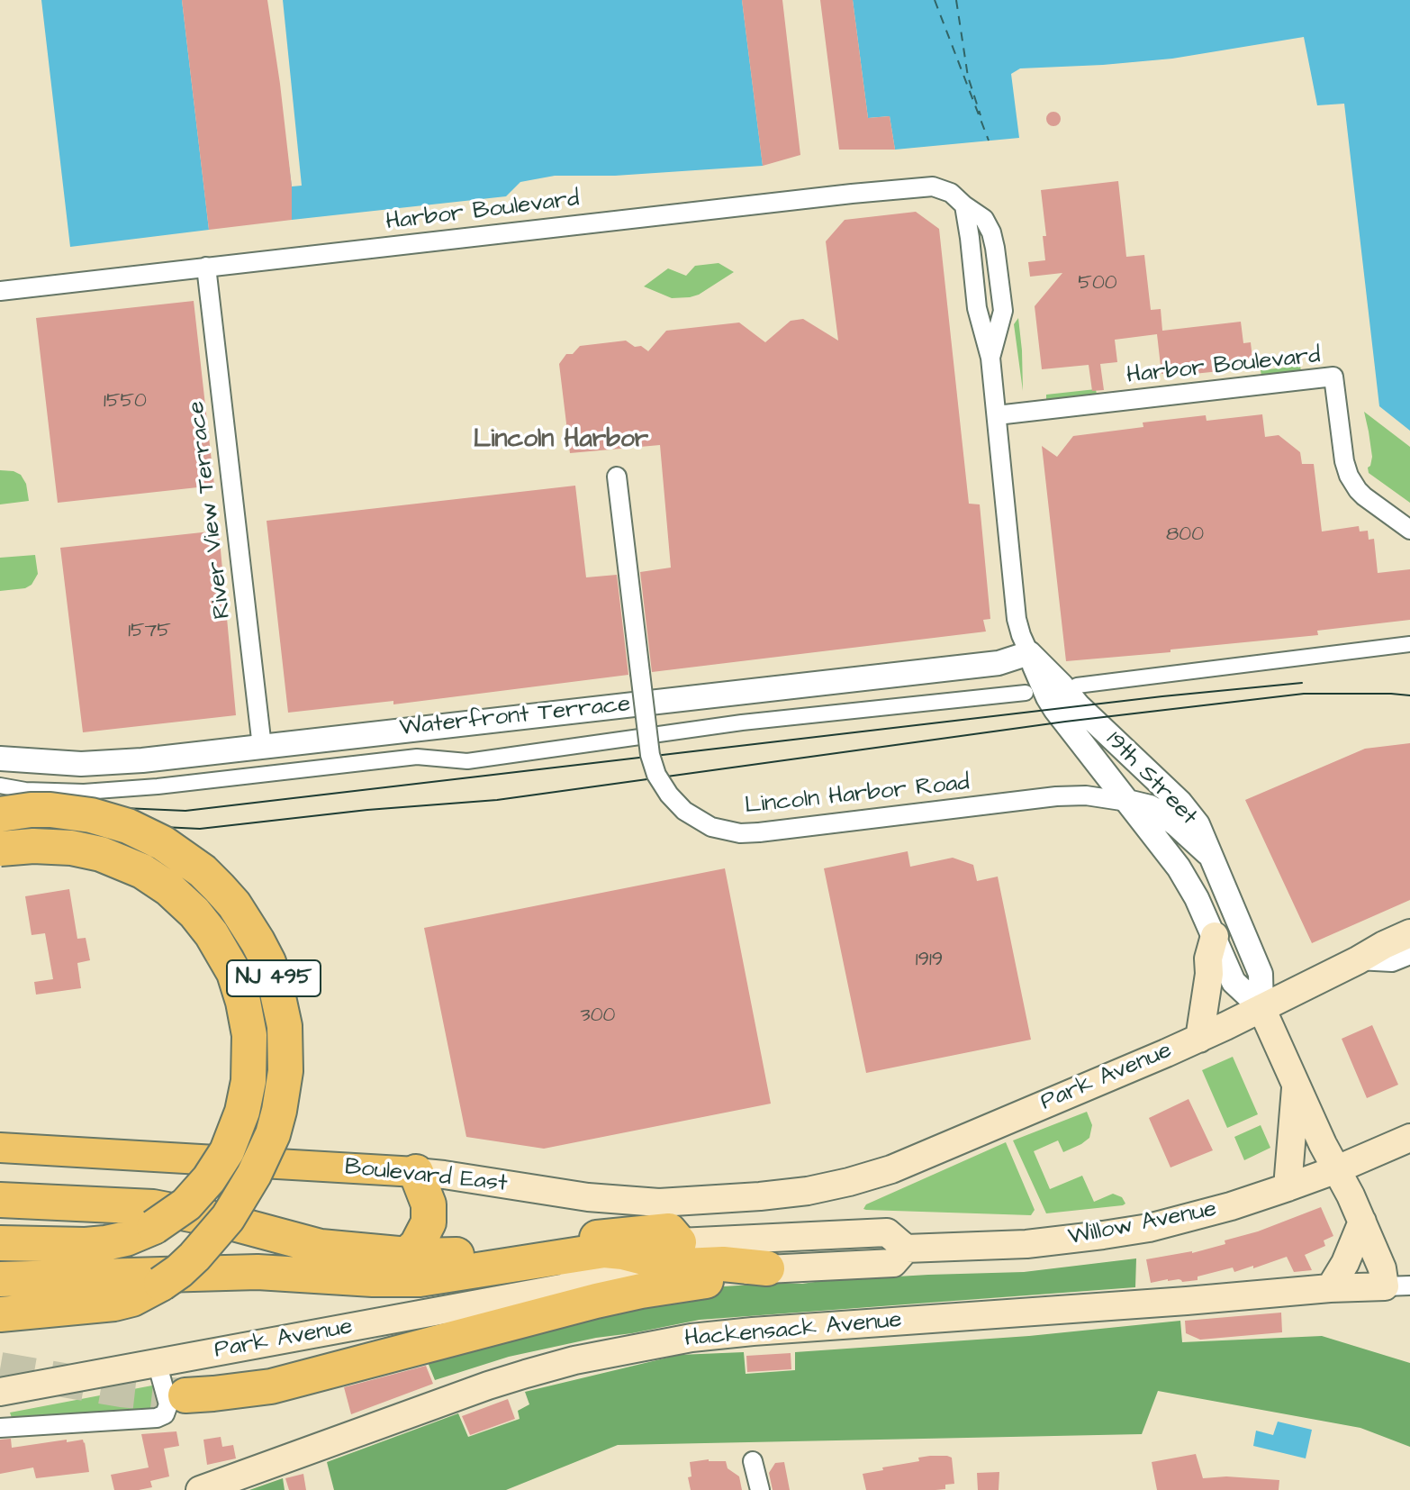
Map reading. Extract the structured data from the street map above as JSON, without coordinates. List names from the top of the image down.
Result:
{
  "streets": {
    "highway": ["NJ 495"],
    "main road": [
      "19th Street",
      "Park Avenue",
      "Boulevard East",
      "Willow Avenue",
      "Hackensack Avenue"
    ],
    "street": [
      "Harbor Boulevard",
      "River View Terrace",
      "Waterfront Terrace",
      "Lincoln Harbor Road"
    ]
  },
  "crossings": [
    ["Harbor Boulevard", "River View Terrace"],
    ["Harbor Boulevard", "19th Street"],
    ["River View Terrace", "Waterfront Terrace"],
    ["Waterfront Terrace", "19th Street"],
    ["19th Street", "Lincoln Harbor Road"],
    ["19th Street", "Park Avenue"],
    ["19th Street", "Willow Avenue"],
    ["19th Street", "Hackensack Avenue"],
    ["Park Avenue", "Boulevard East"],
    ["Park Avenue", "Willow Avenue"]
  ],
  "districts": ["Lincoln Harbor"],
  "house_numbers": [
    "500",
    "1550",
    "800",
    "1575",
    "1919",
    "300"
  ]
}
